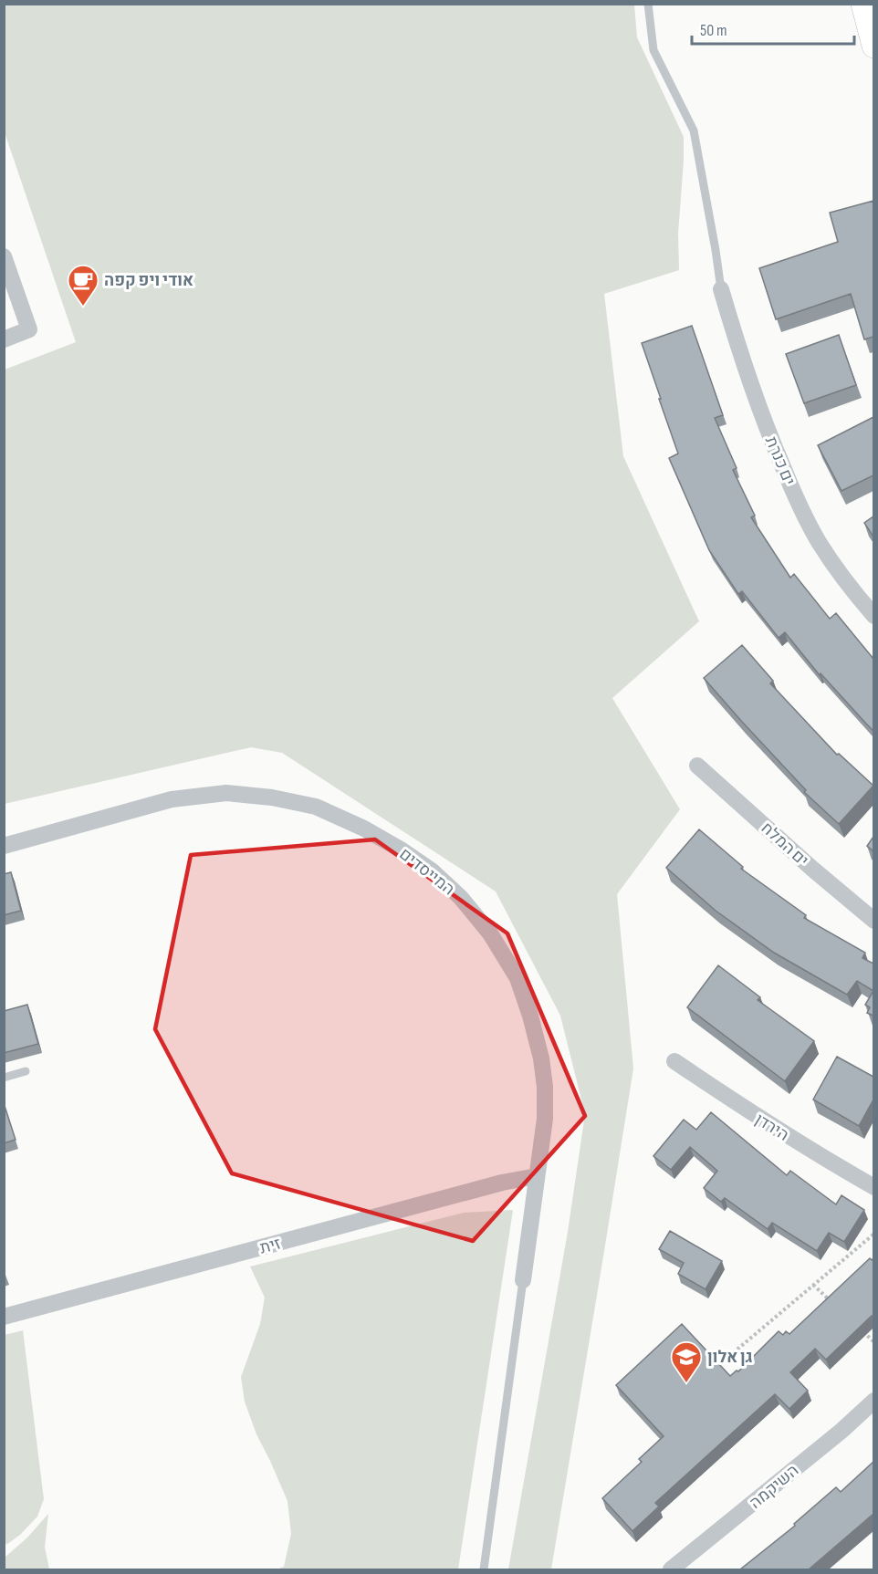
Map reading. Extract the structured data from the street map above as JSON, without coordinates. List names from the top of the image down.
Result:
{
  "streets": {
    "street": [
      "ים כנרת",
      "ים המלח",
      "המייסדים",
      "הירדן",
      "זית",
      "השיקמה"
    ]
  },
  "crossings": [
    ["המייסדים", "זית"]
  ],
  "places": {
    "cafe": ["אודי ויפ קפה"],
    "school or university": ["גן אלון"]
  },
  "scale_bar": "50 m"
}
